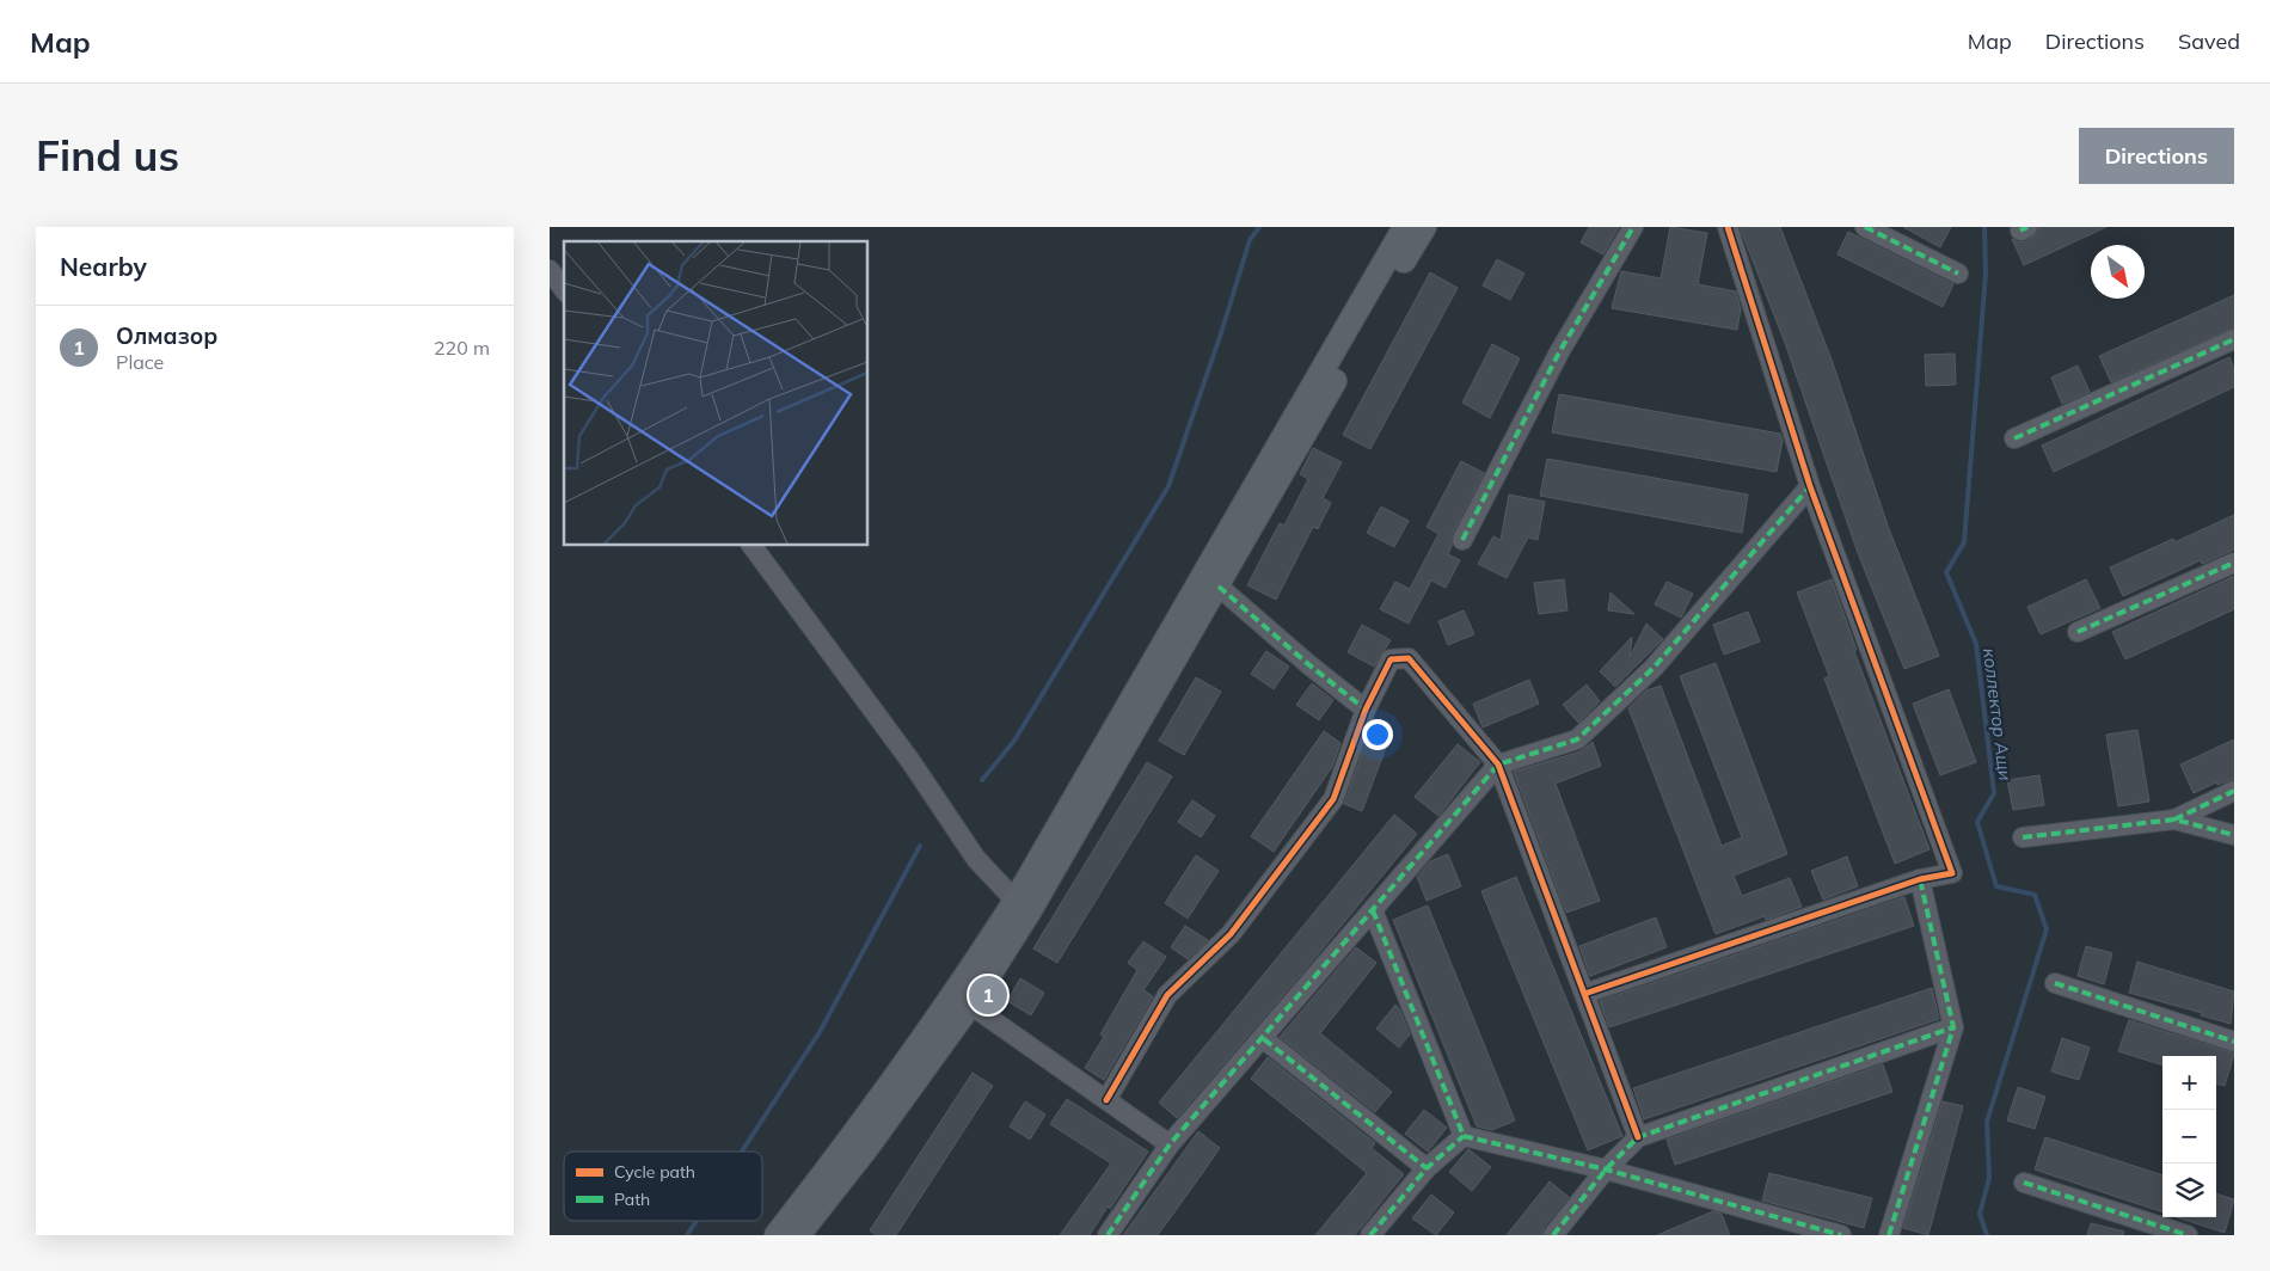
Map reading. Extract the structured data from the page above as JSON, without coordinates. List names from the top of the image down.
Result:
{
  "water": ["коллектор Ащи"],
  "legend": ["Cycle path", "Path"],
  "north": "bottom right",
  "page": {
    "header": "Map",
    "nav": ["Map", "Directions", "Saved"],
    "buttons": "Directions",
    "title": "Find us",
    "heading": "Nearby",
    "list": [
      {
        "mark": "1",
        "name": "Олмазор",
        "note": "Place",
        "value": "220 m"
      }
    ],
    "pins": "1",
    "map_buttons": ["+", "−"]
  }
}
